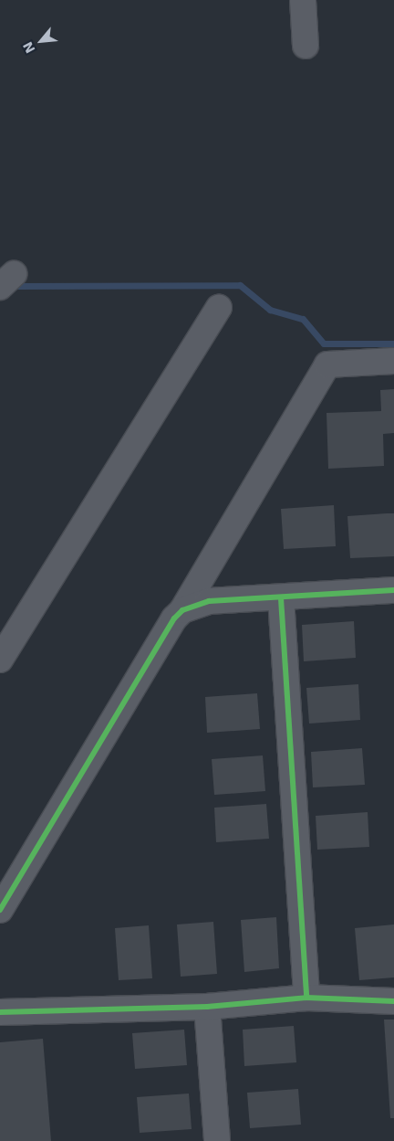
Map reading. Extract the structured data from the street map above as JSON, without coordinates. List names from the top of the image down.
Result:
{
  "north": "bottom left"
}
